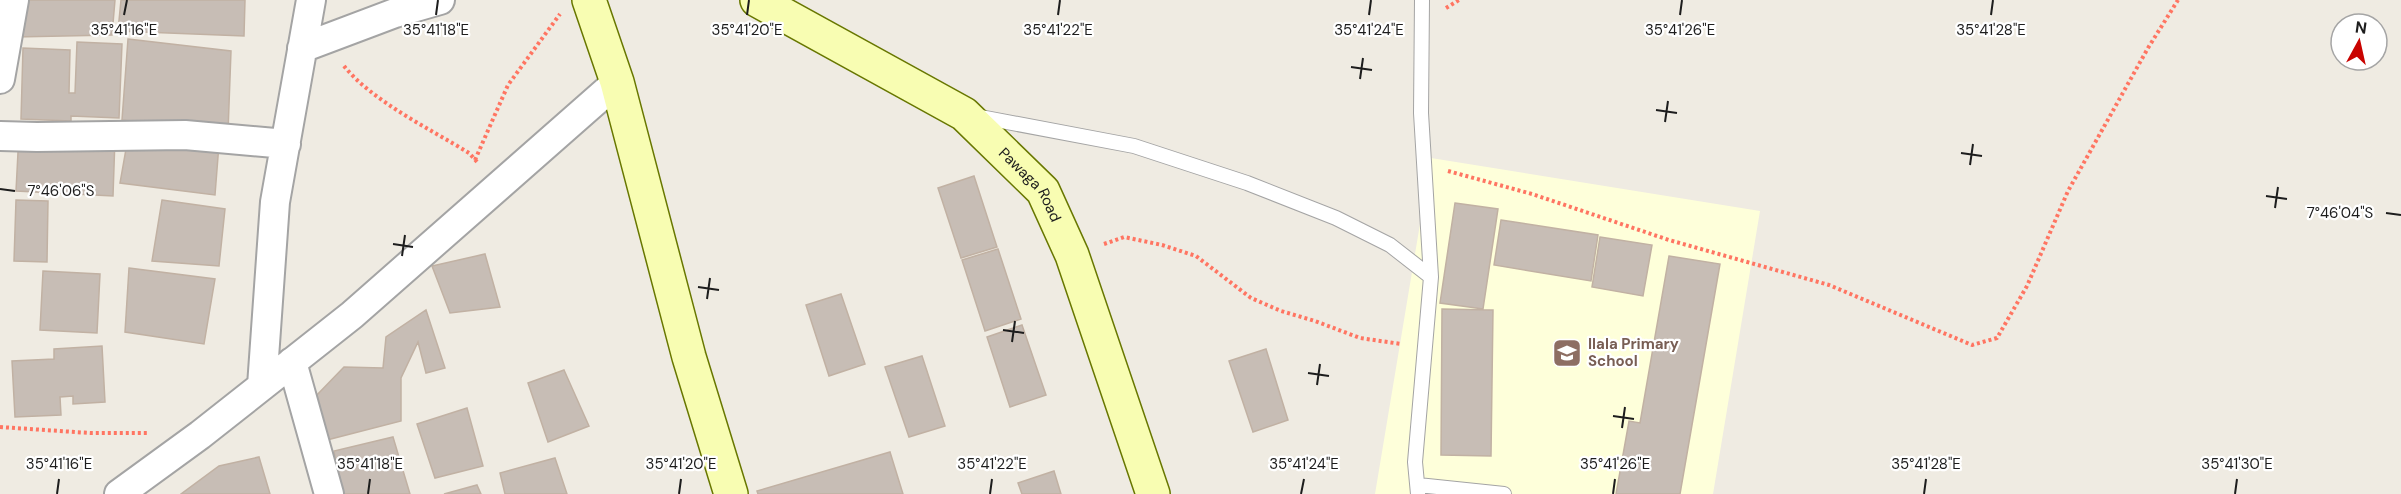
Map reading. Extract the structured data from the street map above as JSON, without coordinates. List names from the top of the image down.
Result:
{
  "streets": {
    "main road": ["Pawaga Road"]
  },
  "places": {
    "school or university": ["Ilala Primary School"]
  },
  "north": "top",
  "coordinates": [
    "35°41'16\"E",
    "35°41'18\"E",
    "35°41'20\"E",
    "35°41'22\"E",
    "35°41'24\"E",
    "35°41'26\"E",
    "35°41'28\"E",
    "7°46'06\"S",
    "7°46'04\"S",
    "35°41'30\"E"
  ]
}
